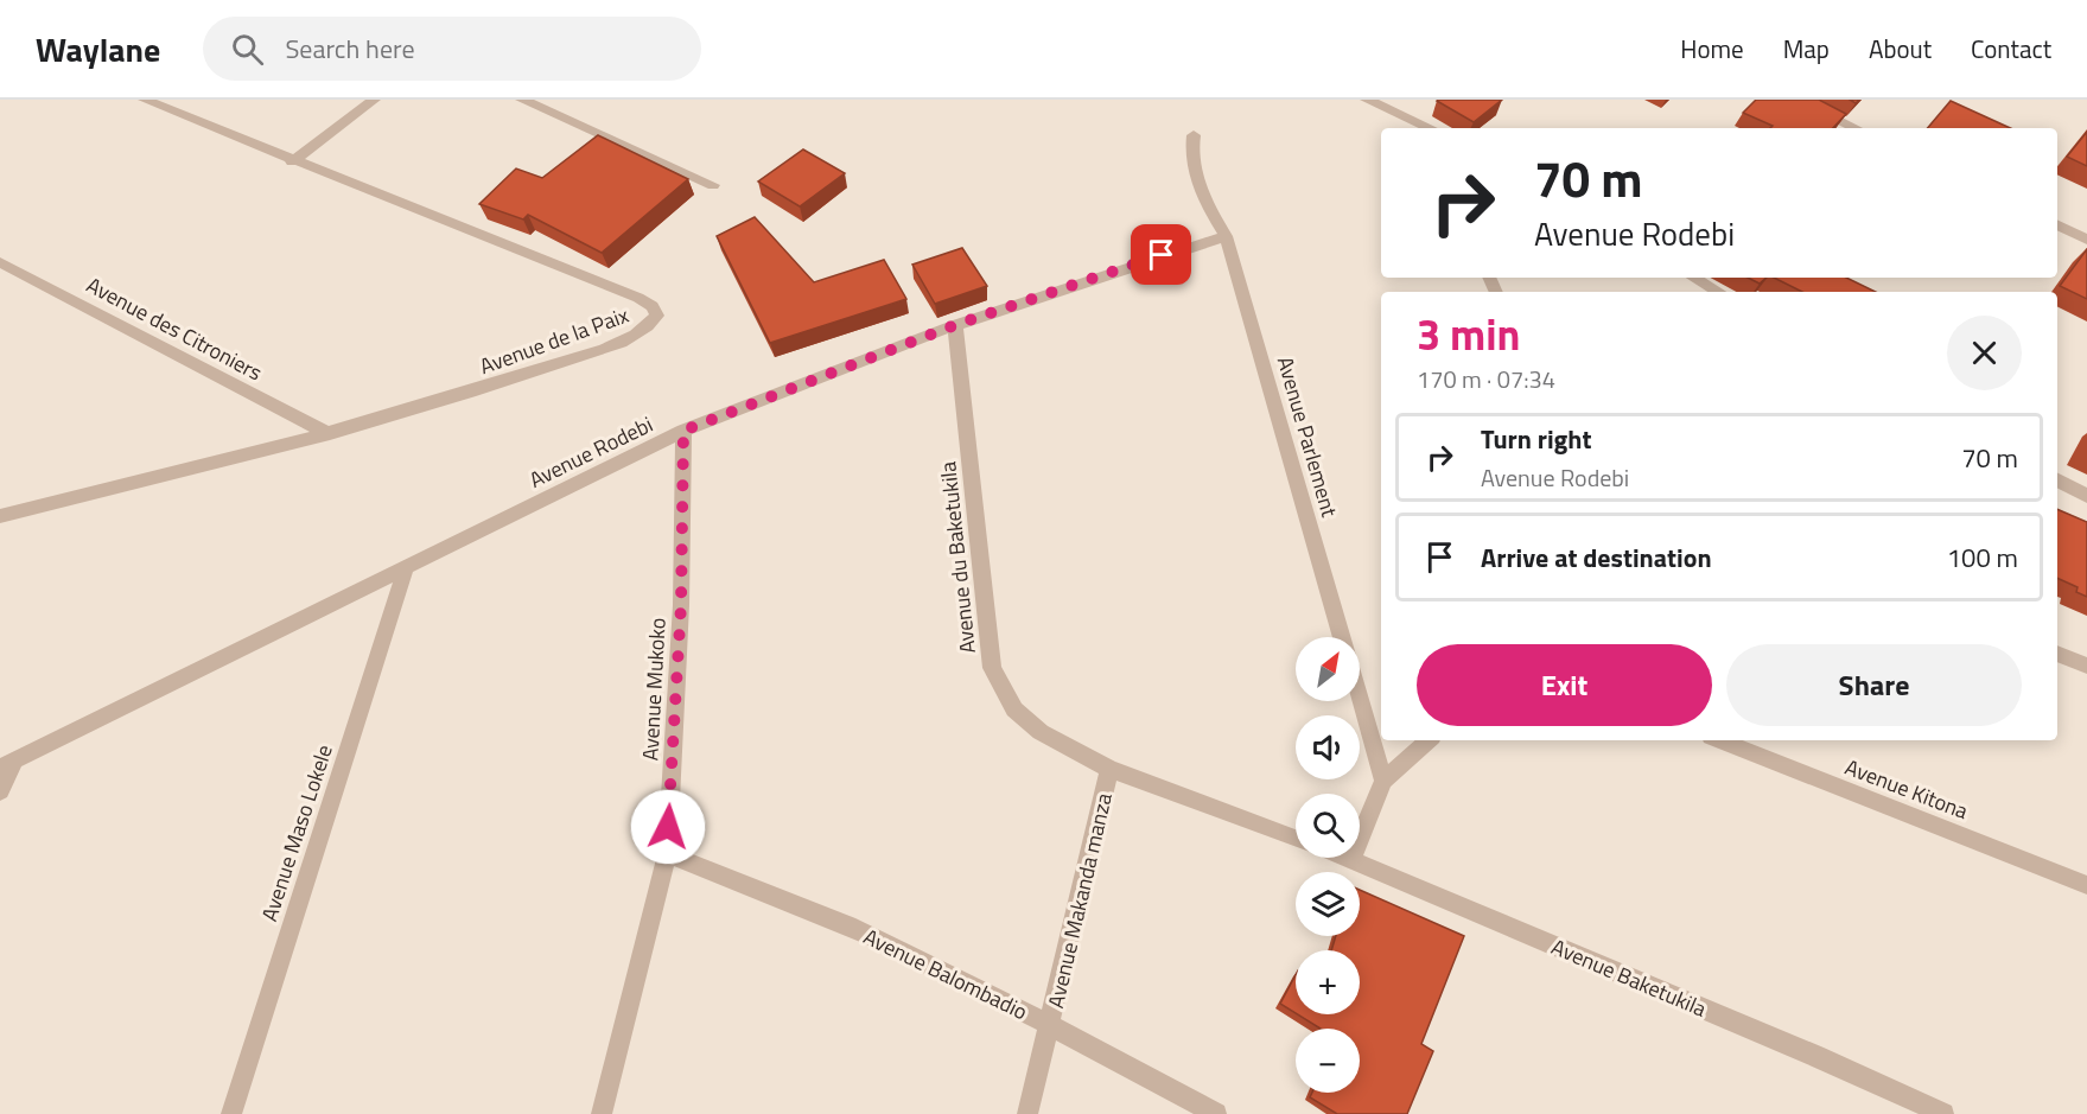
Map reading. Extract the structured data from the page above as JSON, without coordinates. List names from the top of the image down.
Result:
{
  "streets": {
    "street": [
      "Avenue des Citroniers",
      "Avenue de la Paix",
      "Avenue Parlement",
      "Avenue Rodebi",
      "Avenue du Baketukila",
      "Avenue Mukoko",
      "Avenue Kitona",
      "Avenue Maso Lokele",
      "Avenue Makanda manza",
      "Avenue Balombadio",
      "Avenue Baketukila"
    ]
  },
  "crossings": [
    ["Avenue des Citroniers", "Avenue de la Paix"],
    ["Avenue Parlement", "Avenue Rodebi"],
    ["Avenue Rodebi", "Avenue du Baketukila"],
    ["Avenue Rodebi", "Avenue Mukoko"],
    ["Avenue Rodebi", "Avenue Maso Lokele"],
    ["Avenue du Baketukila", "Avenue Makanda manza"],
    ["Avenue Mukoko", "Avenue Balombadio"],
    ["Avenue Makanda manza", "Avenue Balombadio"]
  ],
  "north": "top right",
  "page": {
    "header": "Waylane",
    "search": "Search here",
    "nav": [
      "Home",
      "Map",
      "About",
      "Contact"
    ],
    "turn": ["70 m", "Avenue Rodebi"],
    "heading": ["3 min", "170 m · 07:34"],
    "list": [
      {
        "name": "Turn right",
        "note": "Avenue Rodebi",
        "value": "70 m"
      },
      {
        "name": "Arrive at destination",
        "value": "100 m"
      }
    ],
    "buttons": ["Exit", "Share"],
    "map_buttons": ["+", "−"]
  }
}
